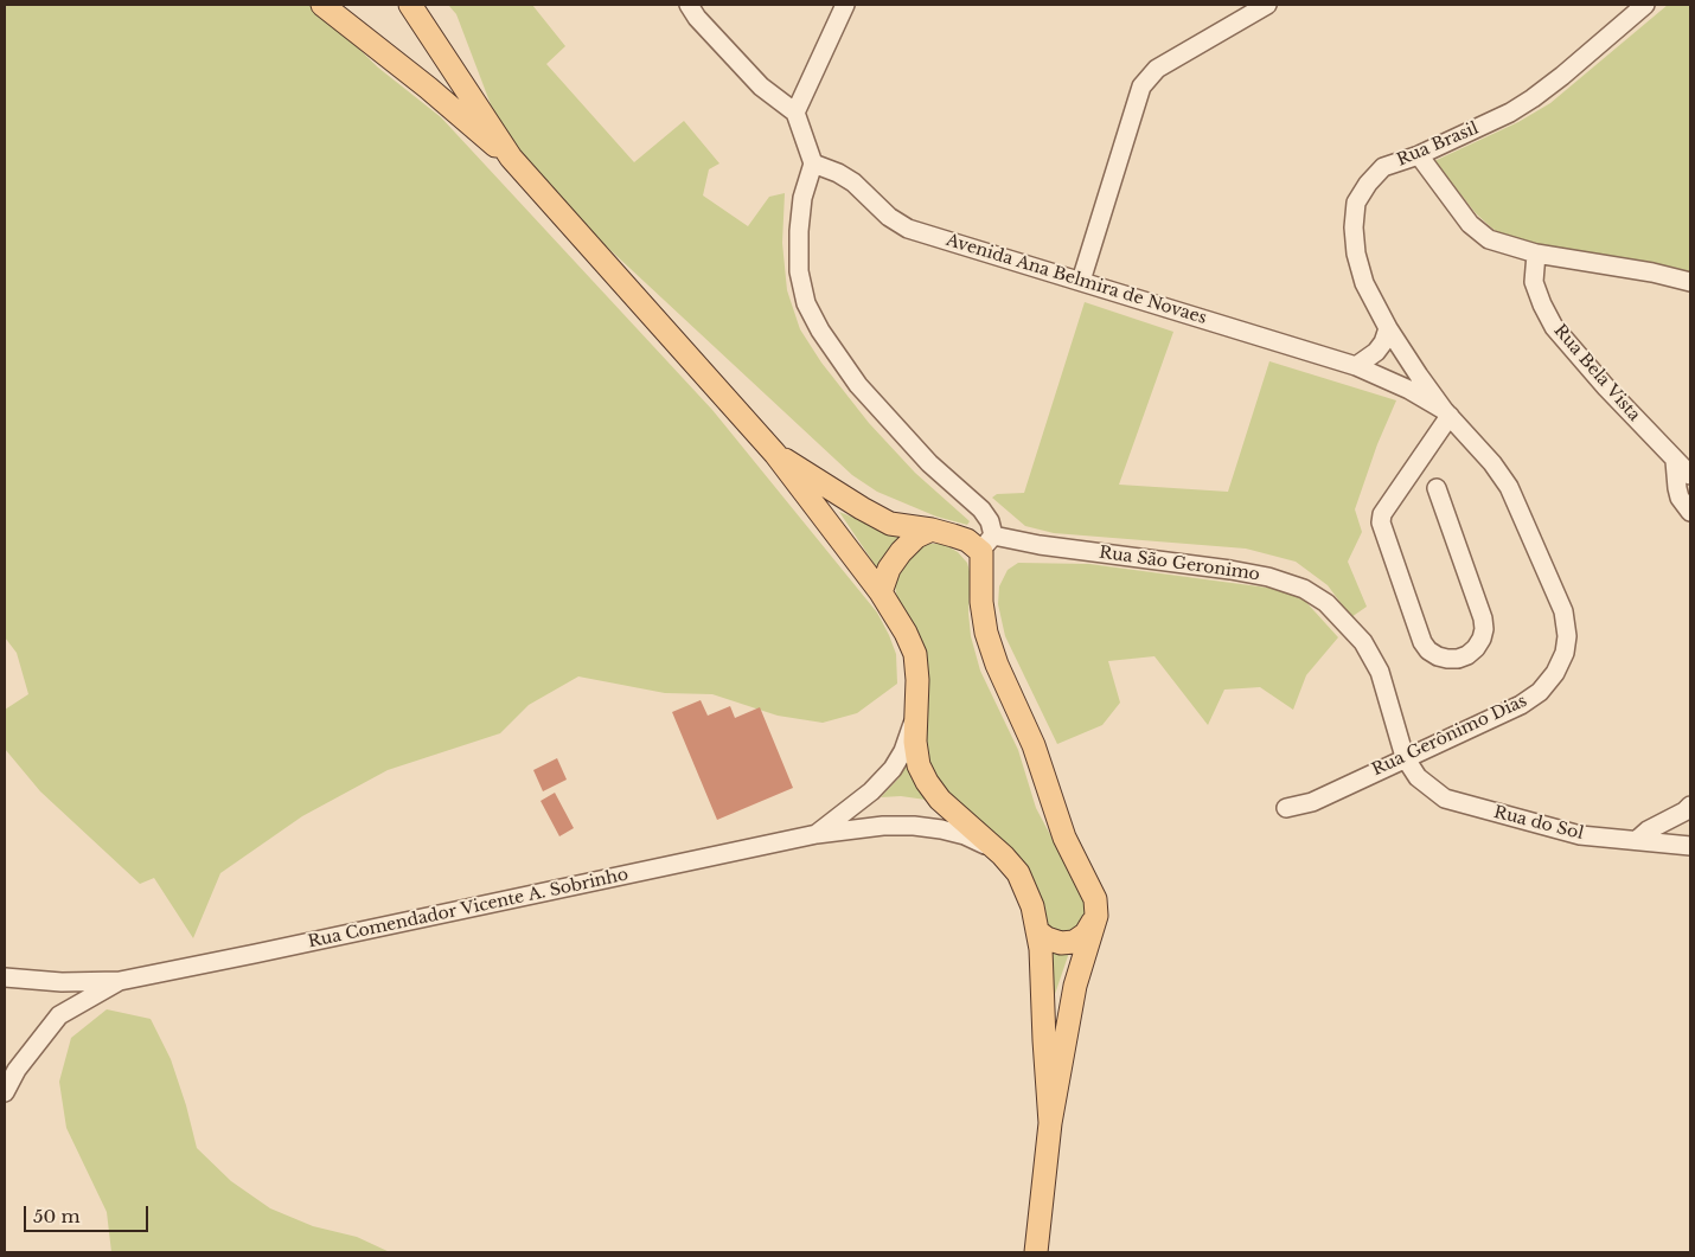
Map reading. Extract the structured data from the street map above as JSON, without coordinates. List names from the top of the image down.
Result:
{
  "streets": {
    "street": [
      "Rua Brasil",
      "Avenida Ana Belmira de Novaes",
      "Rua Bela Vista",
      "Rua São Geronimo",
      "Rua Gerônimo Dias",
      "Rua do Sol",
      "Rua Comendador Vicente A. Sobrinho"
    ]
  },
  "crossings": [
    ["Rua Brasil", "Avenida Ana Belmira de Novaes"],
    ["Rua Brasil", "Rua Gerônimo Dias"],
    ["Avenida Ana Belmira de Novaes", "Rua Gerônimo Dias"],
    ["Rua São Geronimo", "Rua Gerônimo Dias"],
    ["Rua São Geronimo", "Rua do Sol"],
    ["Rua Gerônimo Dias", "Rua do Sol"]
  ],
  "scale_bar": "50 m"
}
